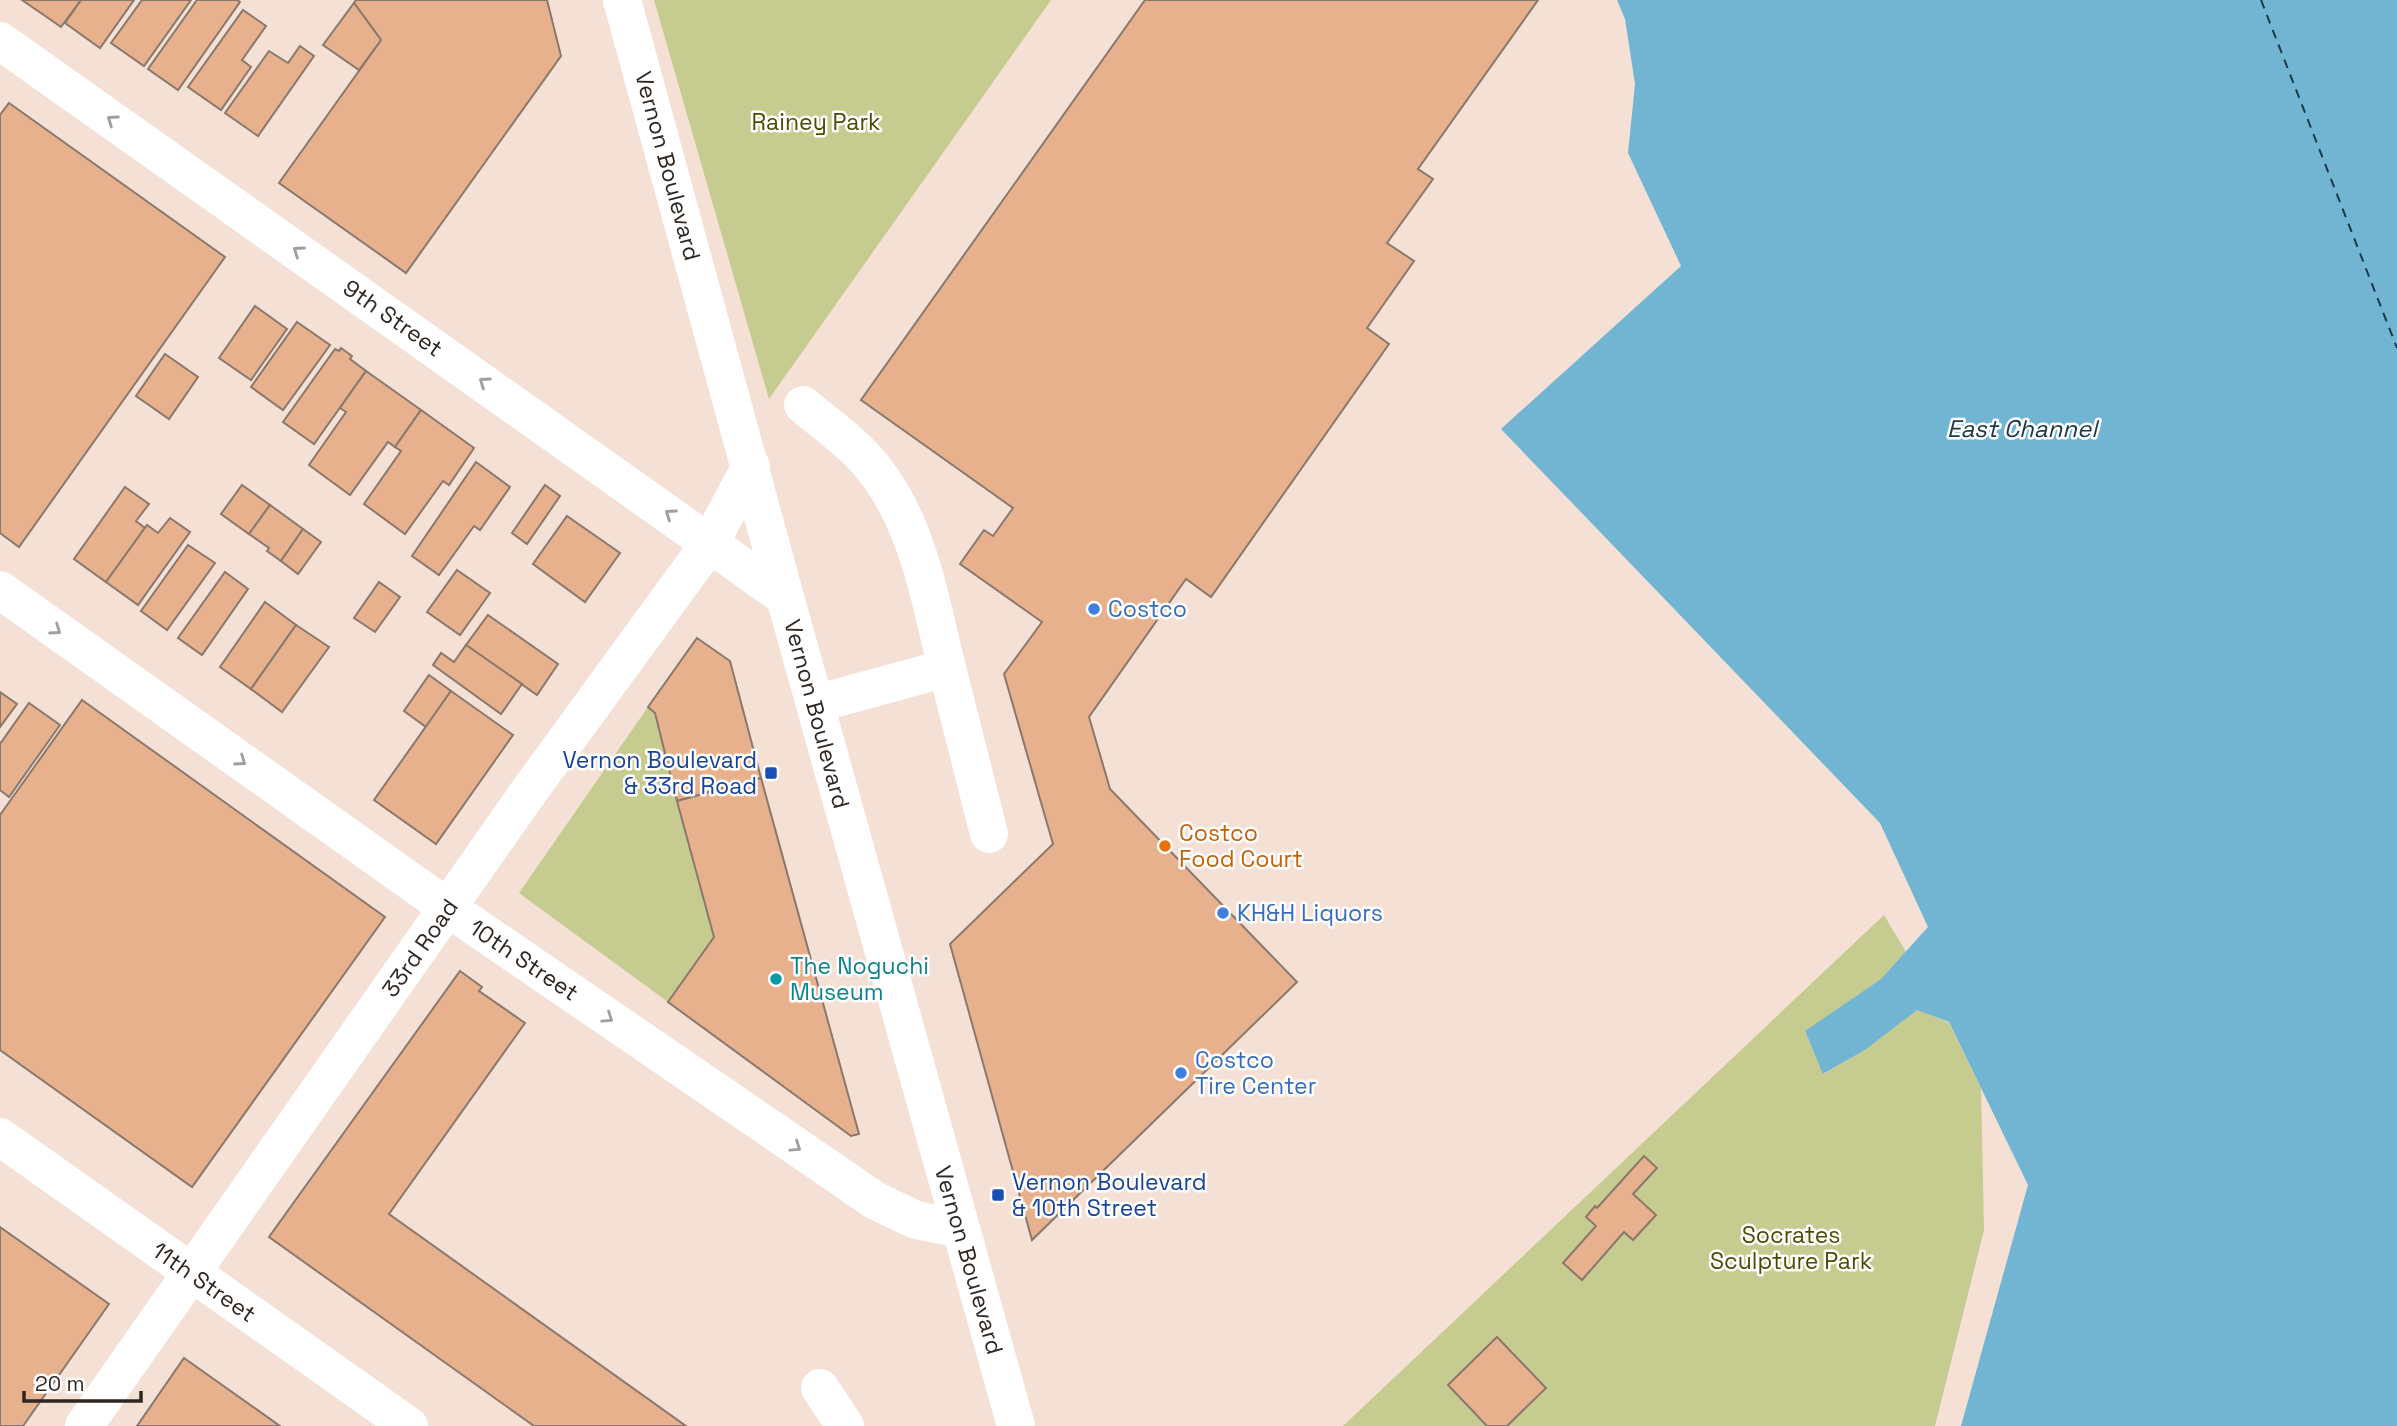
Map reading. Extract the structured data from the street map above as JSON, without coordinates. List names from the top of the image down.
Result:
{
  "streets": {
    "street": [
      "Vernon Boulevard",
      "9th Street",
      "33rd Road",
      "10th Street",
      "11th Street"
    ]
  },
  "crossings": [
    ["Vernon Boulevard", "9th Street"],
    ["Vernon Boulevard", "33rd Road"],
    ["Vernon Boulevard", "10th Street"],
    ["9th Street", "33rd Road"],
    ["33rd Road", "10th Street"],
    ["33rd Road", "11th Street"]
  ],
  "one_way": ["9th Street", "10th Street"],
  "water": ["East Channel"],
  "parks": ["Rainey Park", "Socrates Sculpture Park"],
  "places": {
    "other": [
      "Costco",
      "Costco Food Court",
      "KH&H Liquors",
      "The Noguchi Museum",
      "Costco Tire Center"
    ],
    "transit": ["Vernon Boulevard & 33rd Road", "Vernon Boulevard & 10th Street"]
  },
  "scale_bar": "20 m"
}
